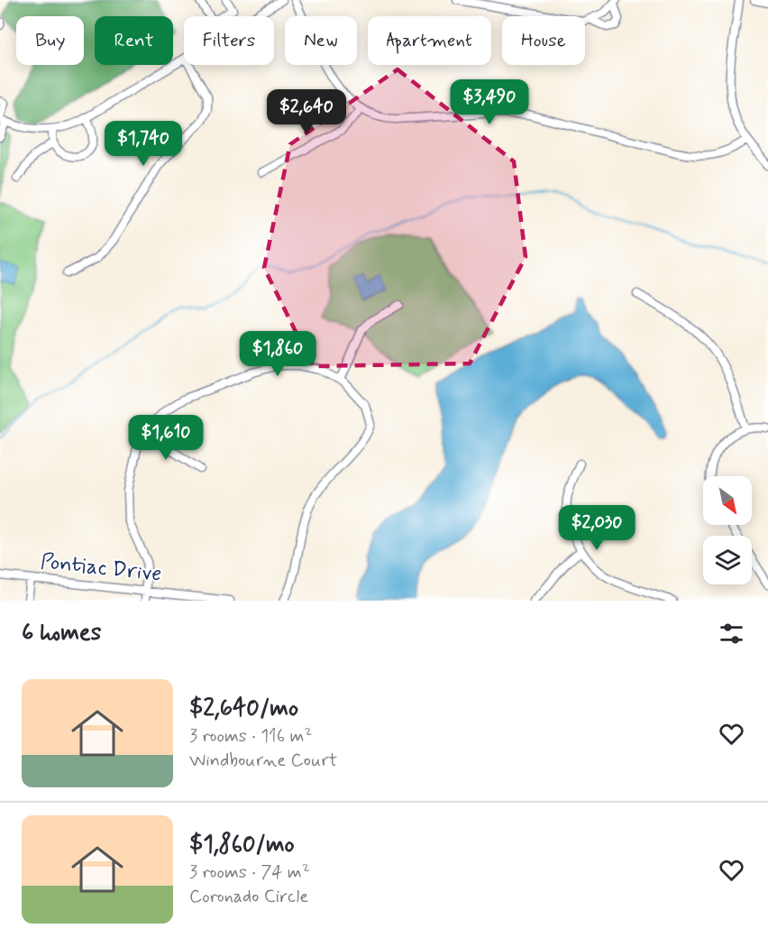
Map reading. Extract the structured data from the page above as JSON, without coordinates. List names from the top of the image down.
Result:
{
  "streets": {
    "street": ["Pontiac Drive"]
  },
  "north": "bottom right",
  "page": {
    "chip": [
      "Buy",
      "Rent",
      "Filters",
      "New",
      "Apartment",
      "House"
    ],
    "price": [
      "$3,490",
      "$2,640",
      "$1,740",
      "$1,860",
      "$1,610",
      "$2,030"
    ],
    "heading": "6 homes",
    "list": [
      {
        "name": "$2,640/mo",
        "note": "3 rooms · 116 m² · Windbourne Court"
      },
      {
        "name": "$1,860/mo",
        "note": "3 rooms · 74 m² · Coronado Circle"
      }
    ]
  }
}
